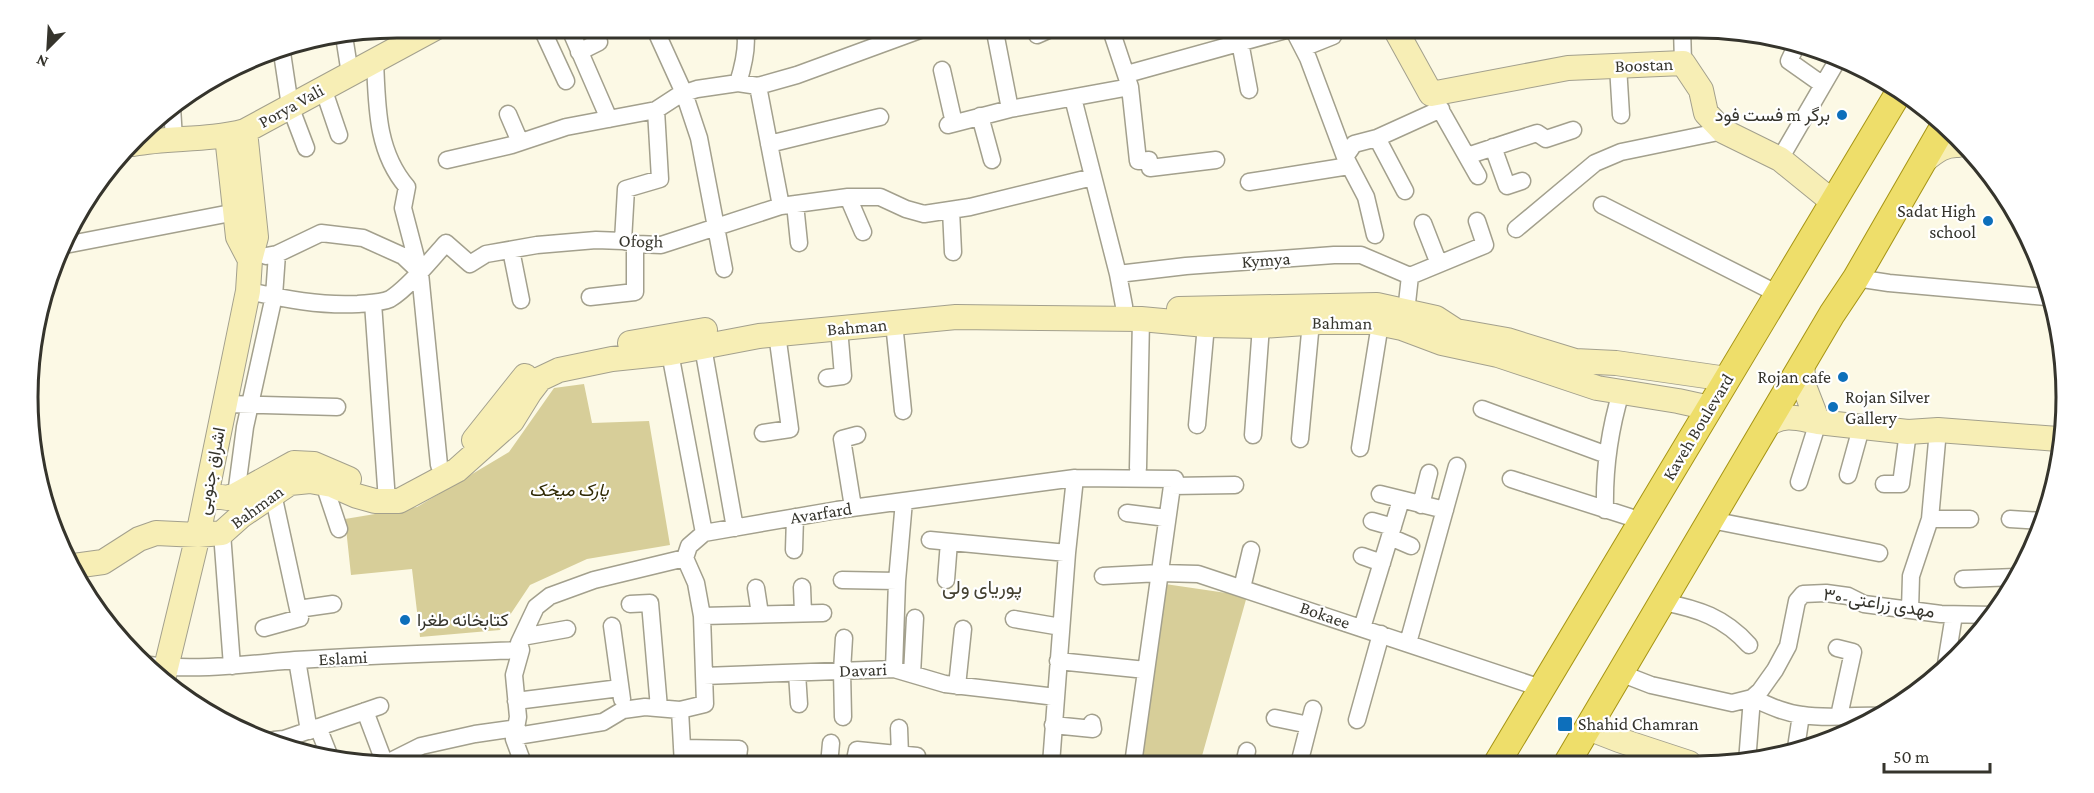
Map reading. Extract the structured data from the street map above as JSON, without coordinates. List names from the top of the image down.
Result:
{
  "streets": {
    "main road": ["Kaveh Boulevard"],
    "street": [
      "Boostan",
      "Porya Vali",
      "Ofogh",
      "Kymya",
      "Bahman",
      "اشراق جنوبی",
      "Avarfard",
      "۳۰-مهدی زراعتی",
      "Bokaee",
      "Eslami",
      "Davari"
    ]
  },
  "crossings": [
    ["Boostan", "Kaveh Boulevard"],
    ["Porya Vali", "اشراق جنوبی"],
    ["Ofogh", "اشراق جنوبی"],
    ["Bahman", "Kaveh Boulevard"],
    ["Bahman", "اشراق جنوبی"],
    ["Kaveh Boulevard", "Bokaee"]
  ],
  "districts": ["پوریای ولی"],
  "parks": ["پارک میخک"],
  "places": {
    "other": [
      "فست فود m برگر",
      "Sadat High school",
      "Rojan cafe",
      "Rojan Silver Gallery",
      "کتابخانه طغرا"
    ],
    "transit": ["Shahid Chamran"]
  },
  "scale_bar": "50 m",
  "north": "bottom left"
}
